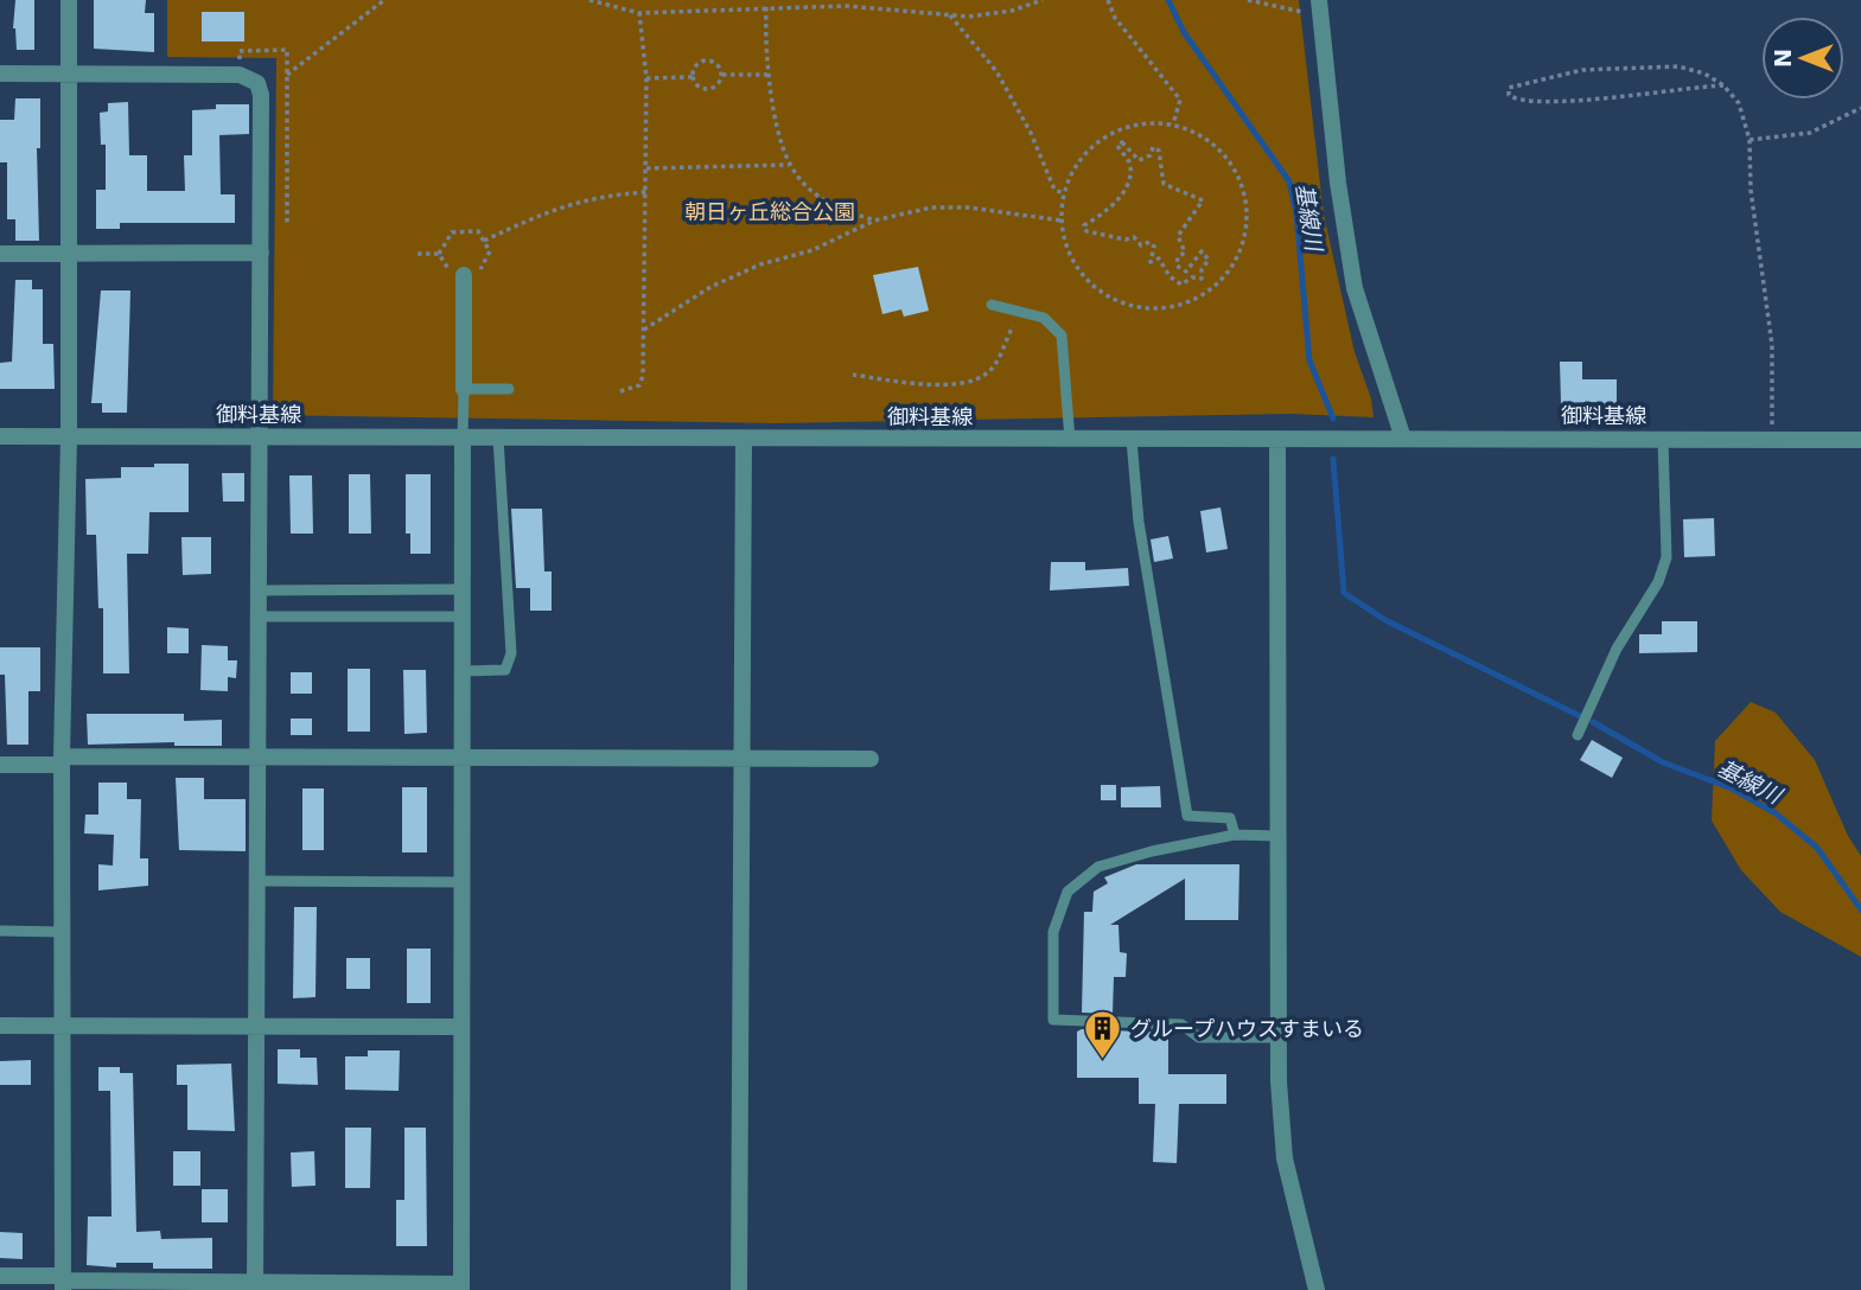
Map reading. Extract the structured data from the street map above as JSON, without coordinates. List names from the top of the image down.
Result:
{
  "streets": {
    "street": ["御料基線"]
  },
  "water": ["基線川"],
  "parks": ["朝日ヶ丘総合公園"],
  "places": {
    "building": ["グループハウスすまいる"]
  },
  "north": "left"
}
